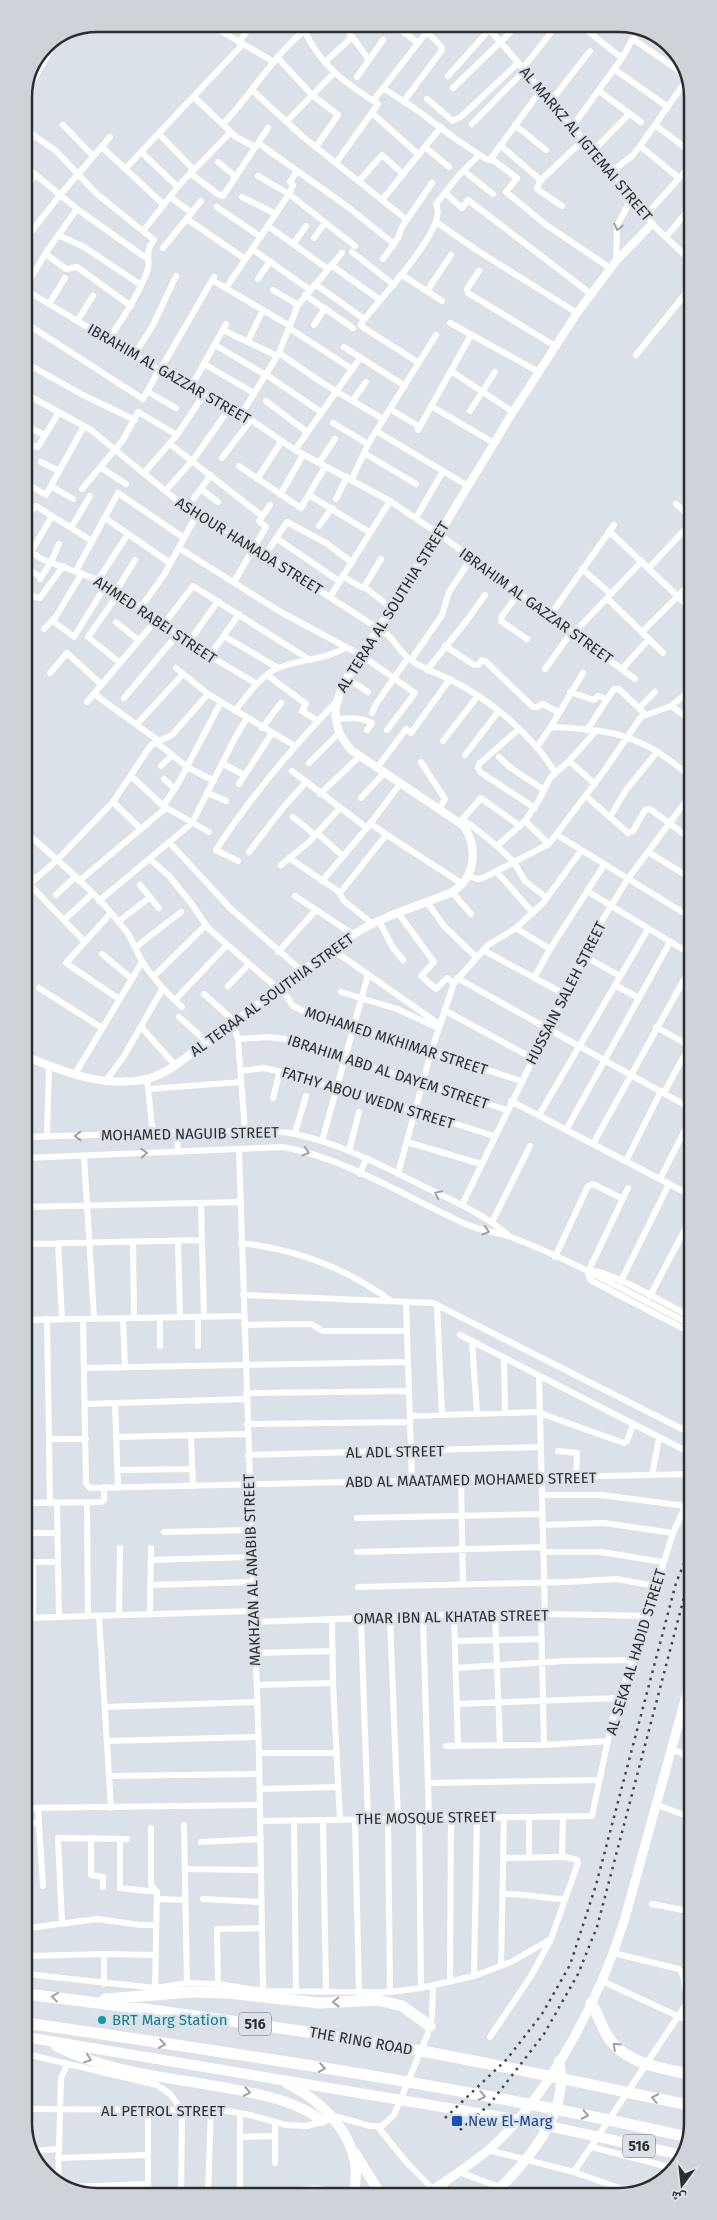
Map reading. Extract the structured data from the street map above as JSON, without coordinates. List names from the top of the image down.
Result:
{
  "streets": {
    "highway": ["516", "THE RING ROAD"],
    "street": [
      "AL MARKZ AL IGTEMAI STREET",
      "IBRAHIM AL GAZZAR STREET",
      "ASHOUR HAMADA STREET",
      "AL TERAA AL SOUTHIA STREET",
      "AHMED RABEI STREET",
      "HUSSAIN SALEH STREET",
      "MOHAMED MKHIMAR STREET",
      "IBRAHIM ABD AL DAYEM STREET",
      "FATHY ABOU WEDN STREET",
      "MOHAMED NAGUIB STREET",
      "AL ADL STREET",
      "ABD AL MAATAMED MOHAMED STREET",
      "MAKHZAN AL ANABIB STREET",
      "OMAR IBN AL KHATAB STREET",
      "AL SEKA AL HADID STREET",
      "THE MOSQUE STREET",
      "AL PETROL STREET"
    ]
  },
  "crossings": [
    ["AL MARKZ AL IGTEMAI STREET", "AL TERAA AL SOUTHIA STREET"],
    ["IBRAHIM AL GAZZAR STREET", "AL TERAA AL SOUTHIA STREET"],
    ["ASHOUR HAMADA STREET", "AL TERAA AL SOUTHIA STREET"],
    ["AL TERAA AL SOUTHIA STREET", "MOHAMED MKHIMAR STREET"],
    ["HUSSAIN SALEH STREET", "MOHAMED MKHIMAR STREET"],
    ["HUSSAIN SALEH STREET", "IBRAHIM ABD AL DAYEM STREET"],
    ["HUSSAIN SALEH STREET", "FATHY ABOU WEDN STREET"],
    ["HUSSAIN SALEH STREET", "MOHAMED NAGUIB STREET"],
    ["MOHAMED NAGUIB STREET", "MAKHZAN AL ANABIB STREET"],
    ["AL ADL STREET", "MAKHZAN AL ANABIB STREET"],
    ["ABD AL MAATAMED MOHAMED STREET", "MAKHZAN AL ANABIB STREET"],
    ["MAKHZAN AL ANABIB STREET", "OMAR IBN AL KHATAB STREET"],
    ["MAKHZAN AL ANABIB STREET", "THE MOSQUE STREET"],
    ["OMAR IBN AL KHATAB STREET", "AL SEKA AL HADID STREET"],
    ["AL SEKA AL HADID STREET", "THE MOSQUE STREET"]
  ],
  "places": {
    "other": ["BRT Marg Station"],
    "transit": ["New El-Marg"]
  },
  "north": "bottom"
}
